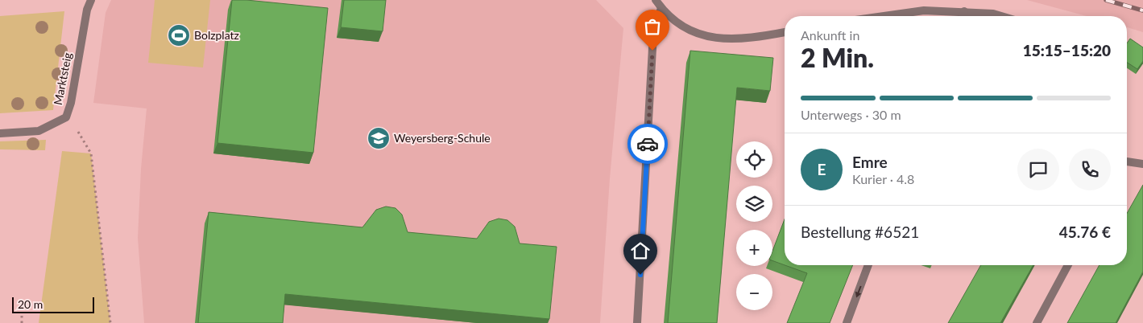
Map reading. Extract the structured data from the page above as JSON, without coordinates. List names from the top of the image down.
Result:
{
  "streets": {
    "street": ["Marktsteig"]
  },
  "places": {
    "sports": ["Bolzplatz"],
    "school or university": ["Weyersberg-Schule"]
  },
  "scale_bar": "20 m",
  "page": {
    "heading": ["2 Min.", "Ankunft in", "15:15–15:20"],
    "panel": [
      "Emre",
      "Kurier · 4.8",
      "Bestellung #6521",
      "45.76 €"
    ],
    "bar": "Unterwegs · 30 m",
    "map_buttons": ["+", "−"],
    "round": "E",
    "scale": "20 m"
  }
}
